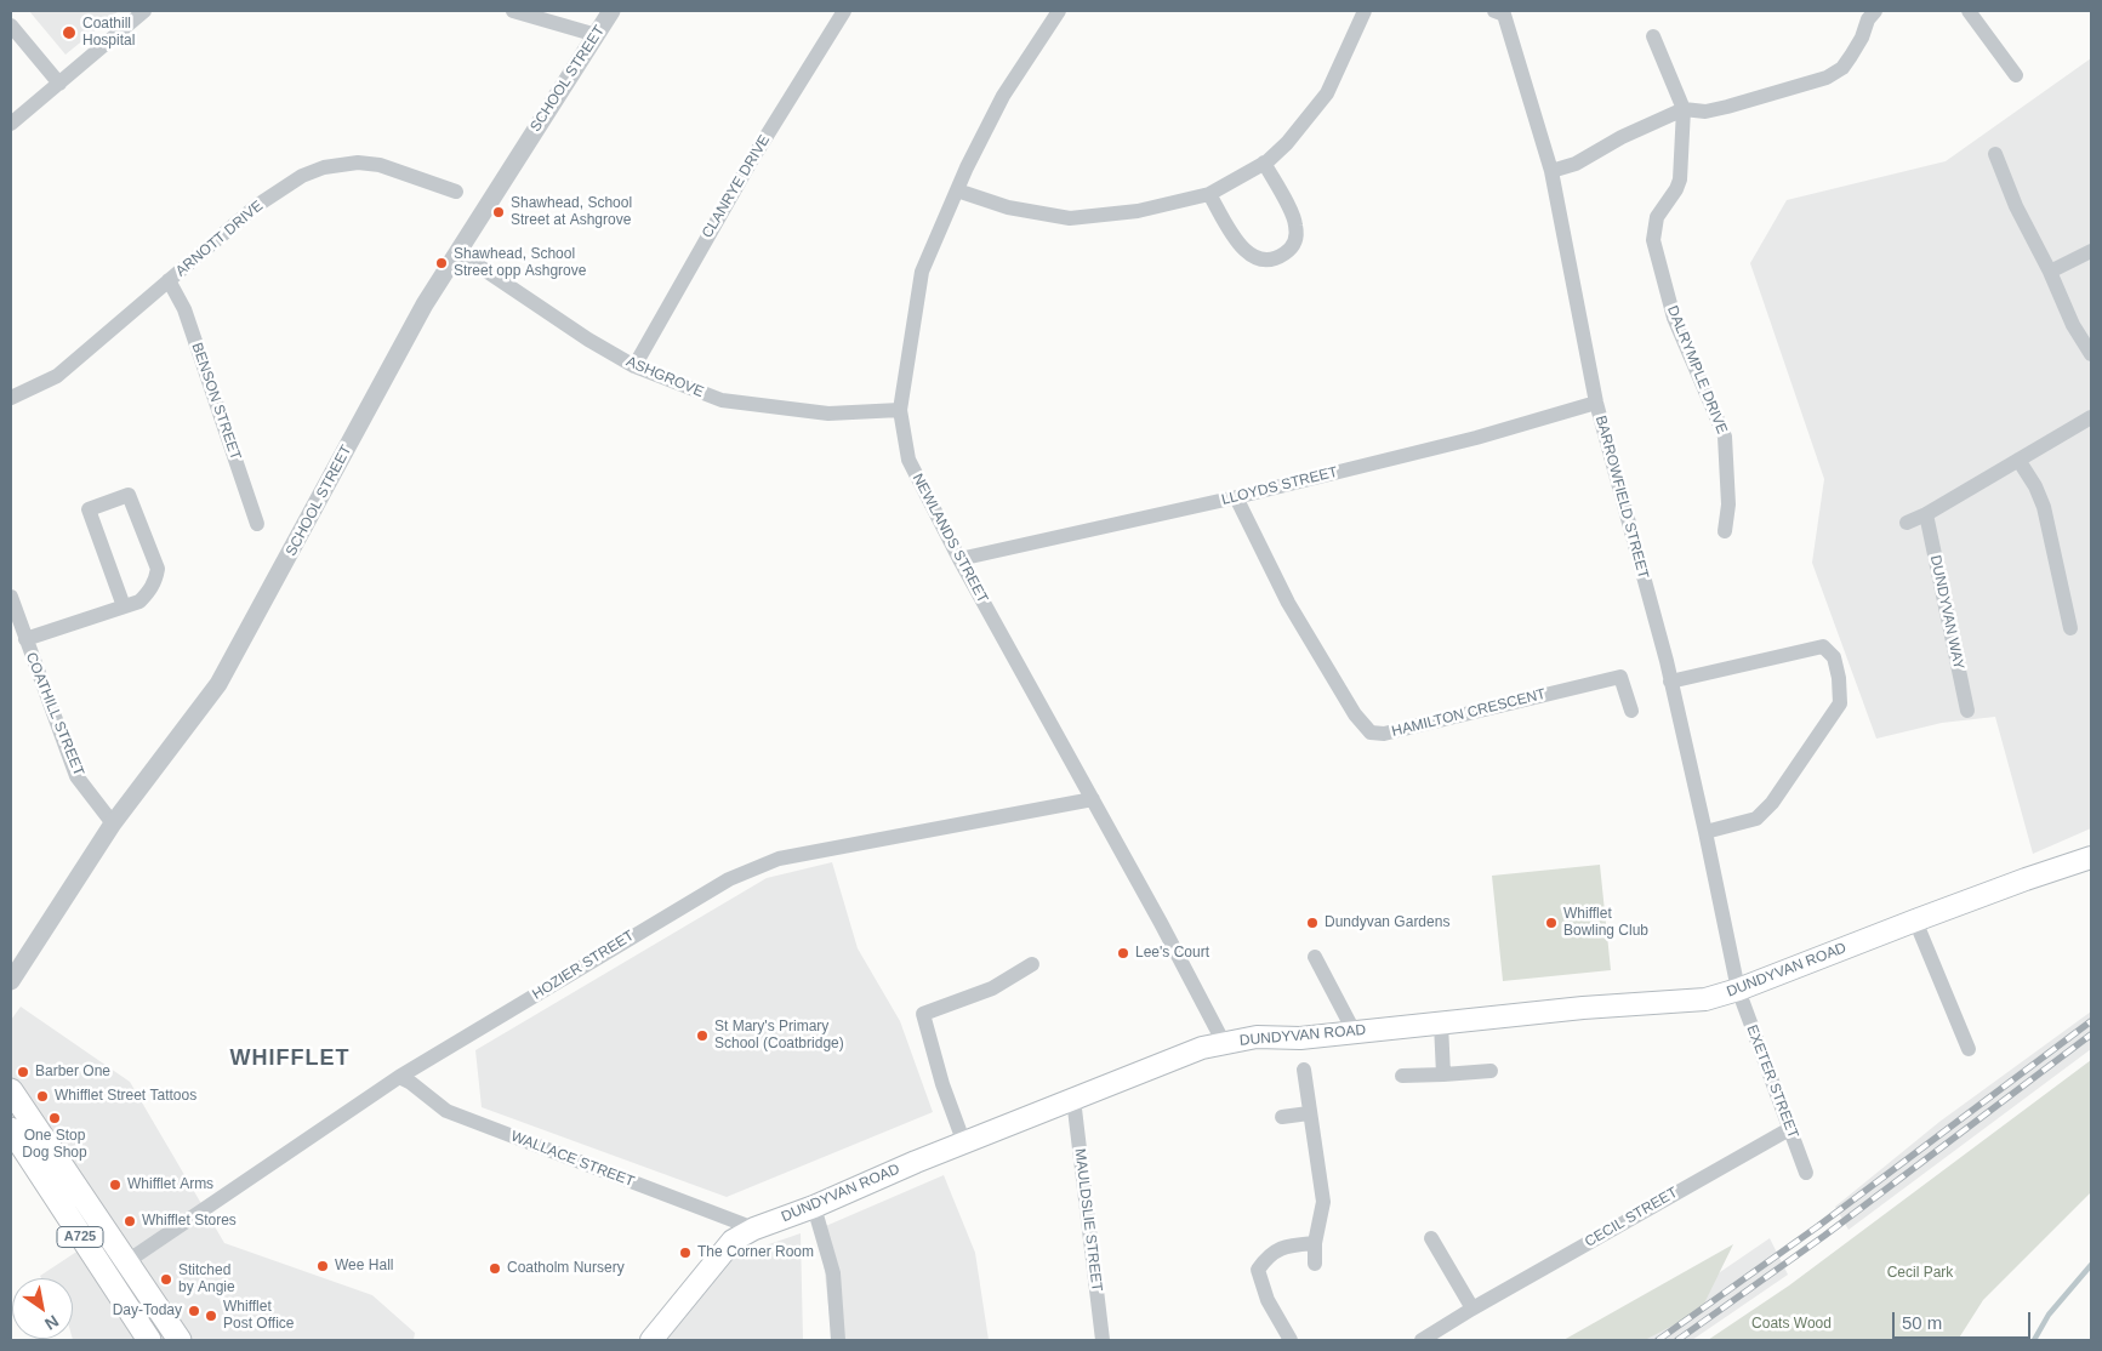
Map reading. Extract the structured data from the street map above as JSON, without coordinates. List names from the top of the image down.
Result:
{
  "streets": {
    "main road": ["DUNDYVAN ROAD", "A725"],
    "street": [
      "SCHOOL STREET",
      "CLANRYE DRIVE",
      "ARNOTT DRIVE",
      "DALRYMPLE DRIVE",
      "ASHGROVE",
      "BENSON STREET",
      "LLOYDS STREET",
      "BARROWFIELD STREET",
      "NEWLANDS STREET",
      "DUNDYVAN WAY",
      "HAMILTON CRESCENT",
      "COATHILL STREET",
      "HOZIER STREET",
      "EXETER STREET",
      "WALLACE STREET",
      "CECIL STREET",
      "MAULDSLIE STREET"
    ]
  },
  "crossings": [
    ["SCHOOL STREET", "ASHGROVE"],
    ["SCHOOL STREET", "COATHILL STREET"],
    ["CLANRYE DRIVE", "ASHGROVE"],
    ["ARNOTT DRIVE", "BENSON STREET"],
    ["ASHGROVE", "NEWLANDS STREET"],
    ["LLOYDS STREET", "BARROWFIELD STREET"],
    ["LLOYDS STREET", "NEWLANDS STREET"],
    ["LLOYDS STREET", "HAMILTON CRESCENT"],
    ["BARROWFIELD STREET", "DUNDYVAN ROAD"],
    ["BARROWFIELD STREET", "EXETER STREET"],
    ["NEWLANDS STREET", "HOZIER STREET"],
    ["NEWLANDS STREET", "DUNDYVAN ROAD"],
    ["HOZIER STREET", "WALLACE STREET"],
    ["HOZIER STREET", "A725"],
    ["DUNDYVAN ROAD", "EXETER STREET"],
    ["DUNDYVAN ROAD", "WALLACE STREET"],
    ["DUNDYVAN ROAD", "MAULDSLIE STREET"],
    ["EXETER STREET", "CECIL STREET"]
  ],
  "districts": ["WHIFFLET"],
  "parks": ["Cecil Park", "Coats Wood"],
  "places": [
    "Coathill Hospital",
    "Shawhead, School Street at Ashgrove",
    "Shawhead, School Street opp Ashgrove",
    "Dundyvan Gardens",
    "Whifflet Bowling Club",
    "Lee's Court",
    "St Mary's Primary School (Coatbridge)",
    "Barber One",
    "Whifflet Street Tattoos",
    "One Stop Dog Shop",
    "Whifflet Arms",
    "Whifflet Stores",
    "The Corner Room",
    "Wee Hall",
    "Coatholm Nursery",
    "Stitched by Angie",
    "Day-Today",
    "Whifflet Post Office"
  ],
  "scale_bar": "50 m",
  "north": "bottom right"
}
